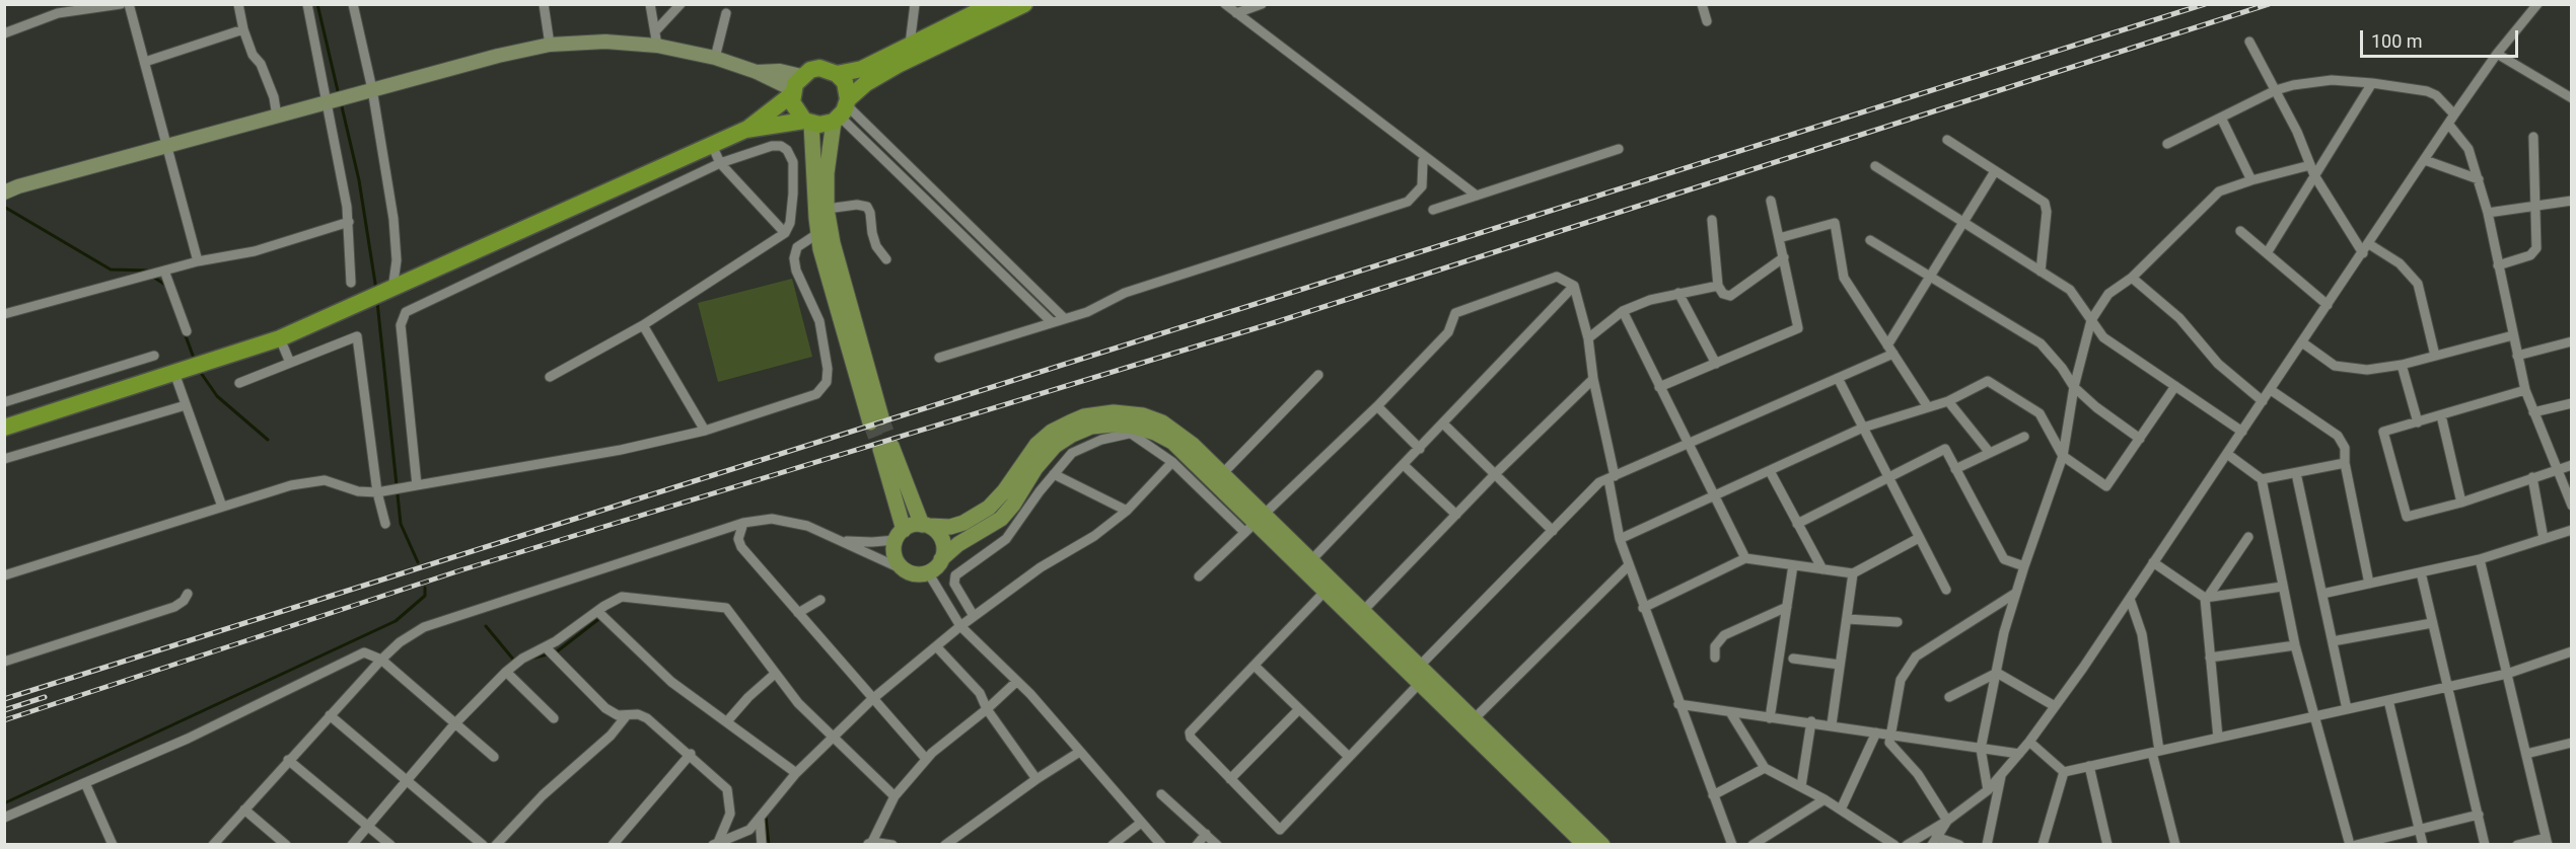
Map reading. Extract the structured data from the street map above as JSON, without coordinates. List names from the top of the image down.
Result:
{
  "scale_bar": "100 m"
}
